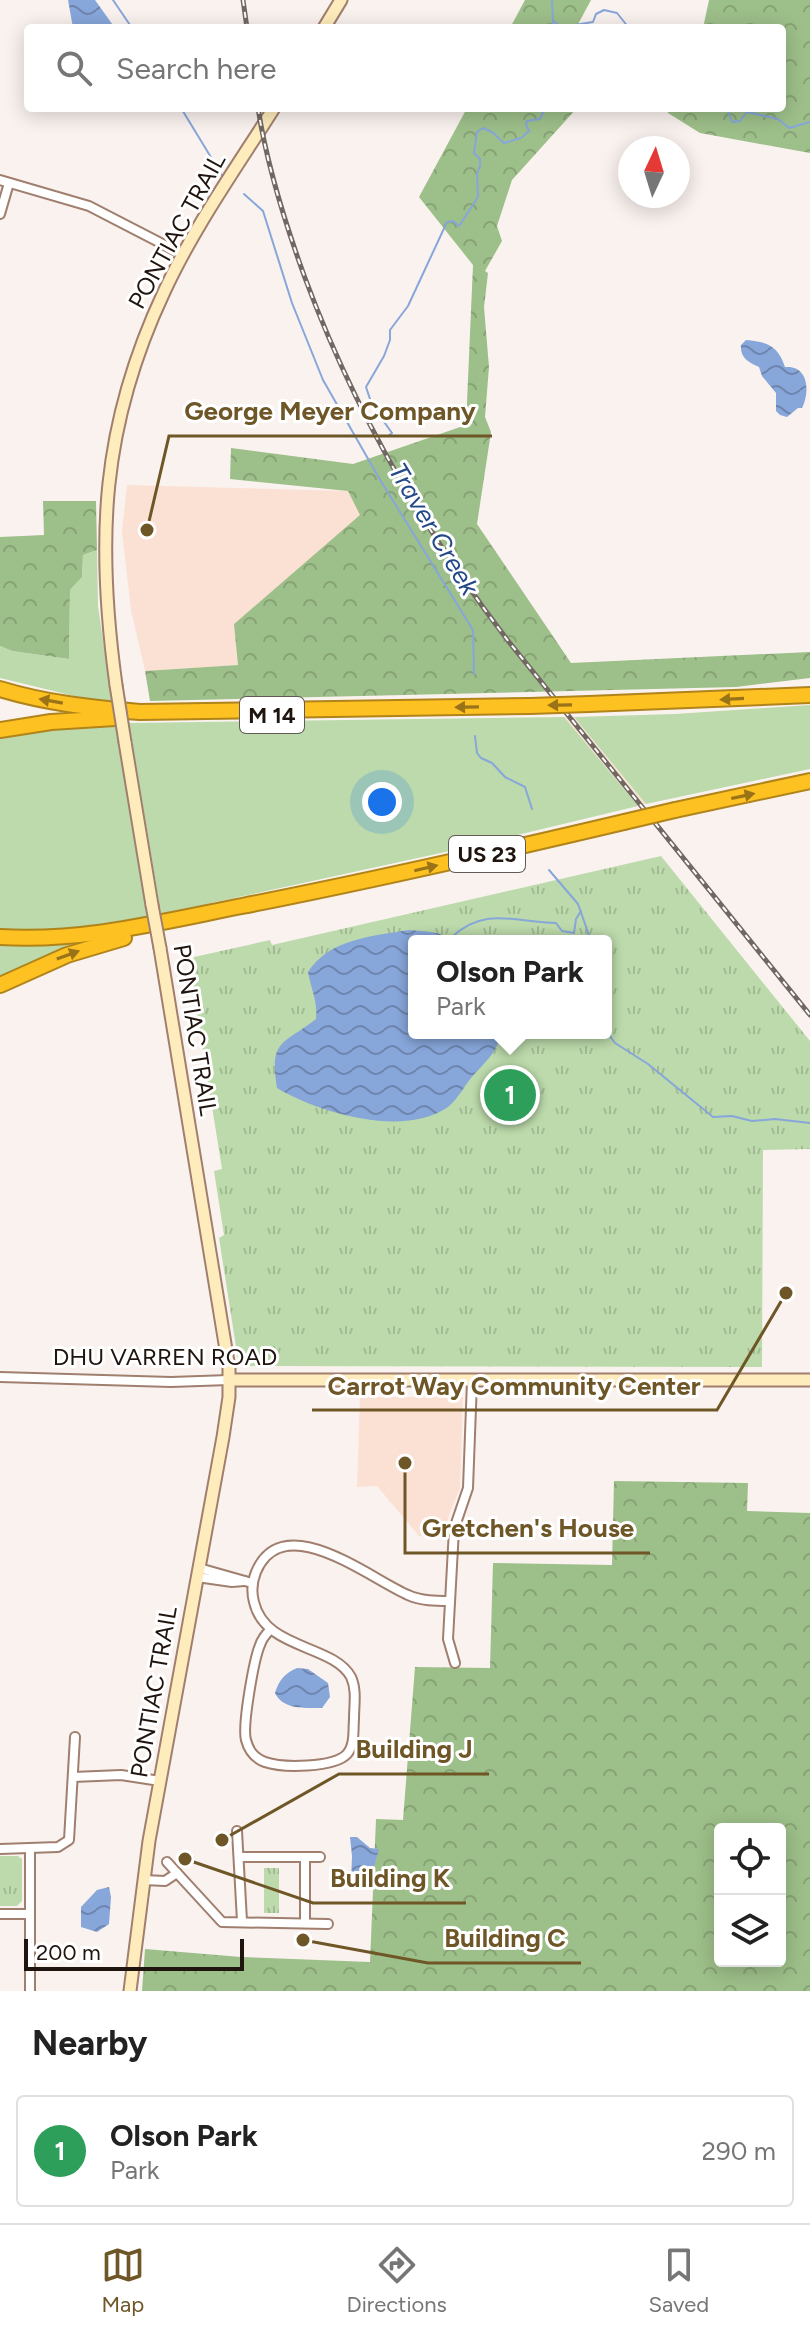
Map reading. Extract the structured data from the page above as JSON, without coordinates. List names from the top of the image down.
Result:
{
  "streets": {
    "highway": ["M 14", "US 23"],
    "main road": ["PONTIAC TRAIL", "DHU VARREN ROAD"]
  },
  "crossings": [
    ["PONTIAC TRAIL", "DHU VARREN ROAD"]
  ],
  "water": ["Traver Creek"],
  "places": [
    "George Meyer Company",
    "Carrot Way Community Center",
    "Gretchen's House",
    "Building J",
    "Building K",
    "Building C"
  ],
  "scale_bar": "200 m",
  "north": "top",
  "page": {
    "search": "Search here",
    "popup": ["Olson Park", "Park"],
    "pins": "1",
    "scale": "200 m",
    "heading": "Nearby",
    "list": [
      {
        "mark": "1",
        "name": "Olson Park",
        "note": "Park",
        "value": "290 m"
      }
    ],
    "nav": ["Map", "Directions", "Saved"]
  }
}
